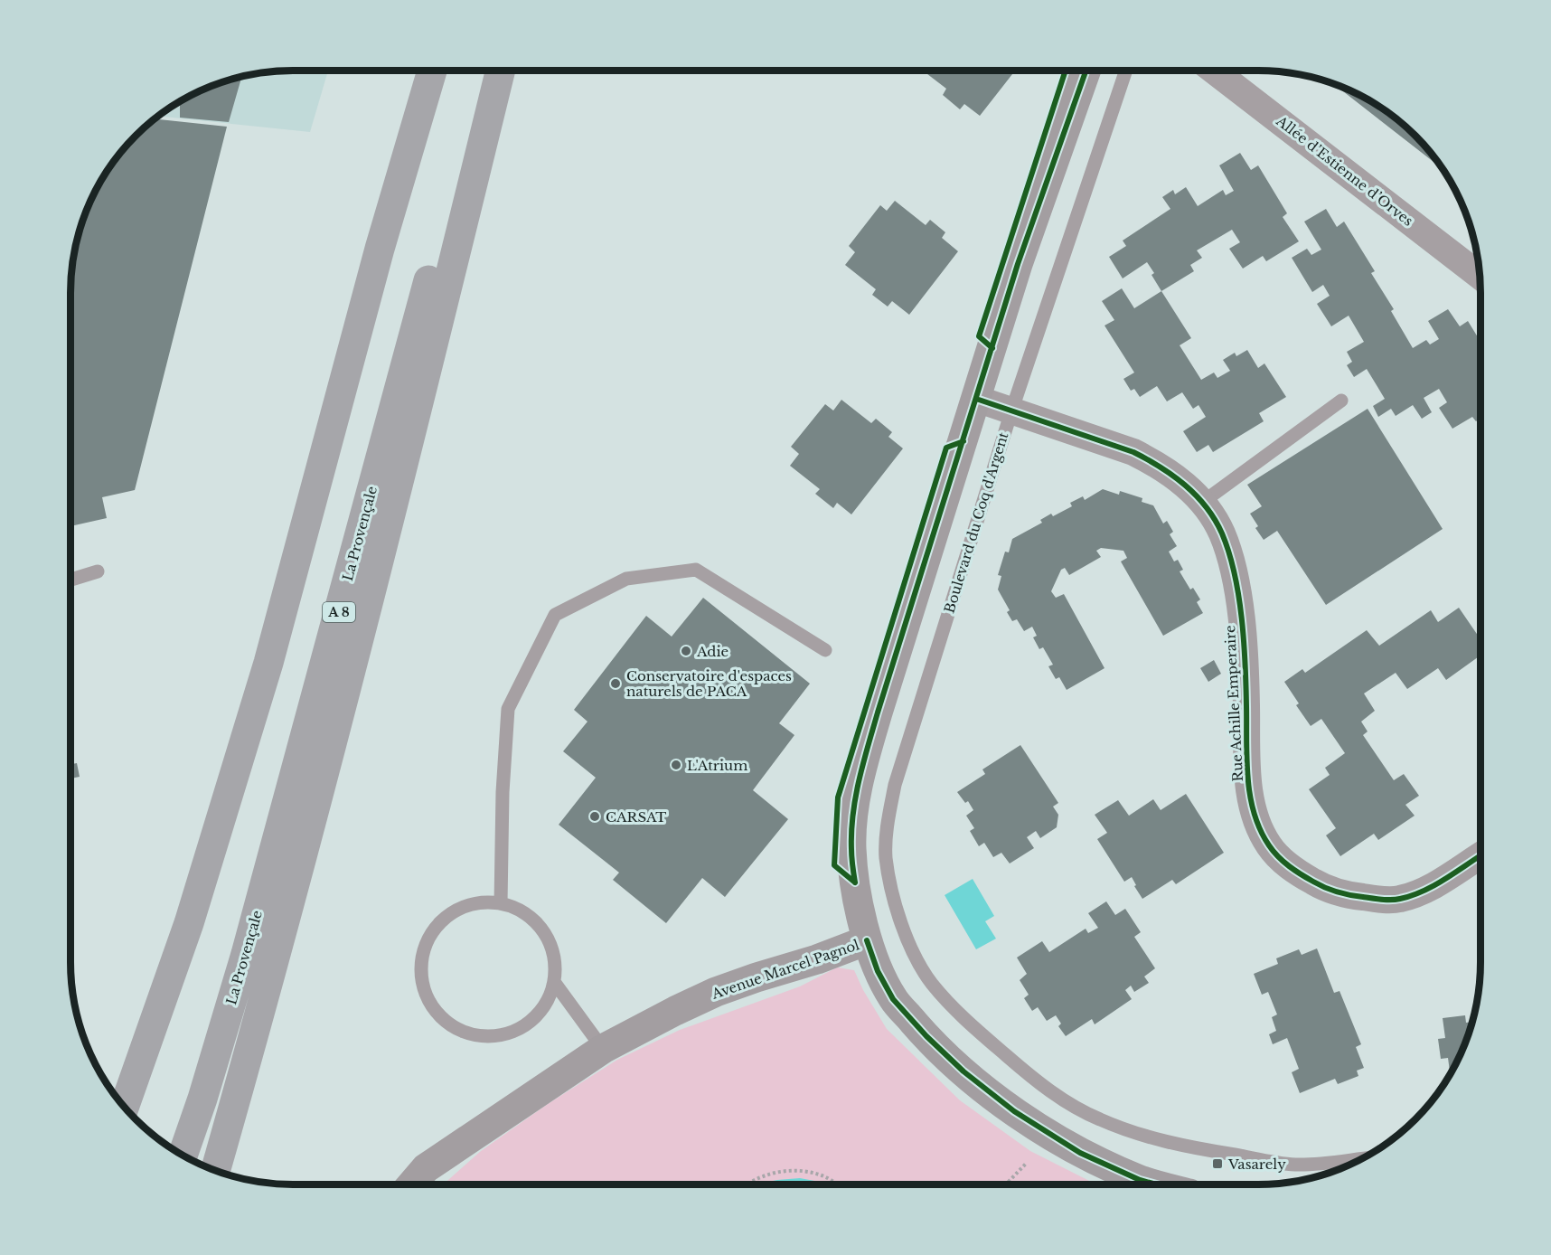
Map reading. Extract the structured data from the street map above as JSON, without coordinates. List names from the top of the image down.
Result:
{
  "streets": {
    "highway": ["La Provençale", "A 8"],
    "street": ["Allée d’Estienne d’Orves", "Rue Achille Emperaire", "Avenue Marcel Pagnol"],
    "lane": ["Boulevard du Coq d'Argent"]
  },
  "crossings": [
    ["Boulevard du Coq d'Argent", "Rue Achille Emperaire"]
  ],
  "places": {
    "other": [
      "Adie",
      "Conservatoire d'espaces naturels de PACA",
      "L'Atrium",
      "CARSAT"
    ],
    "transit": ["Vasarely"]
  }
}
